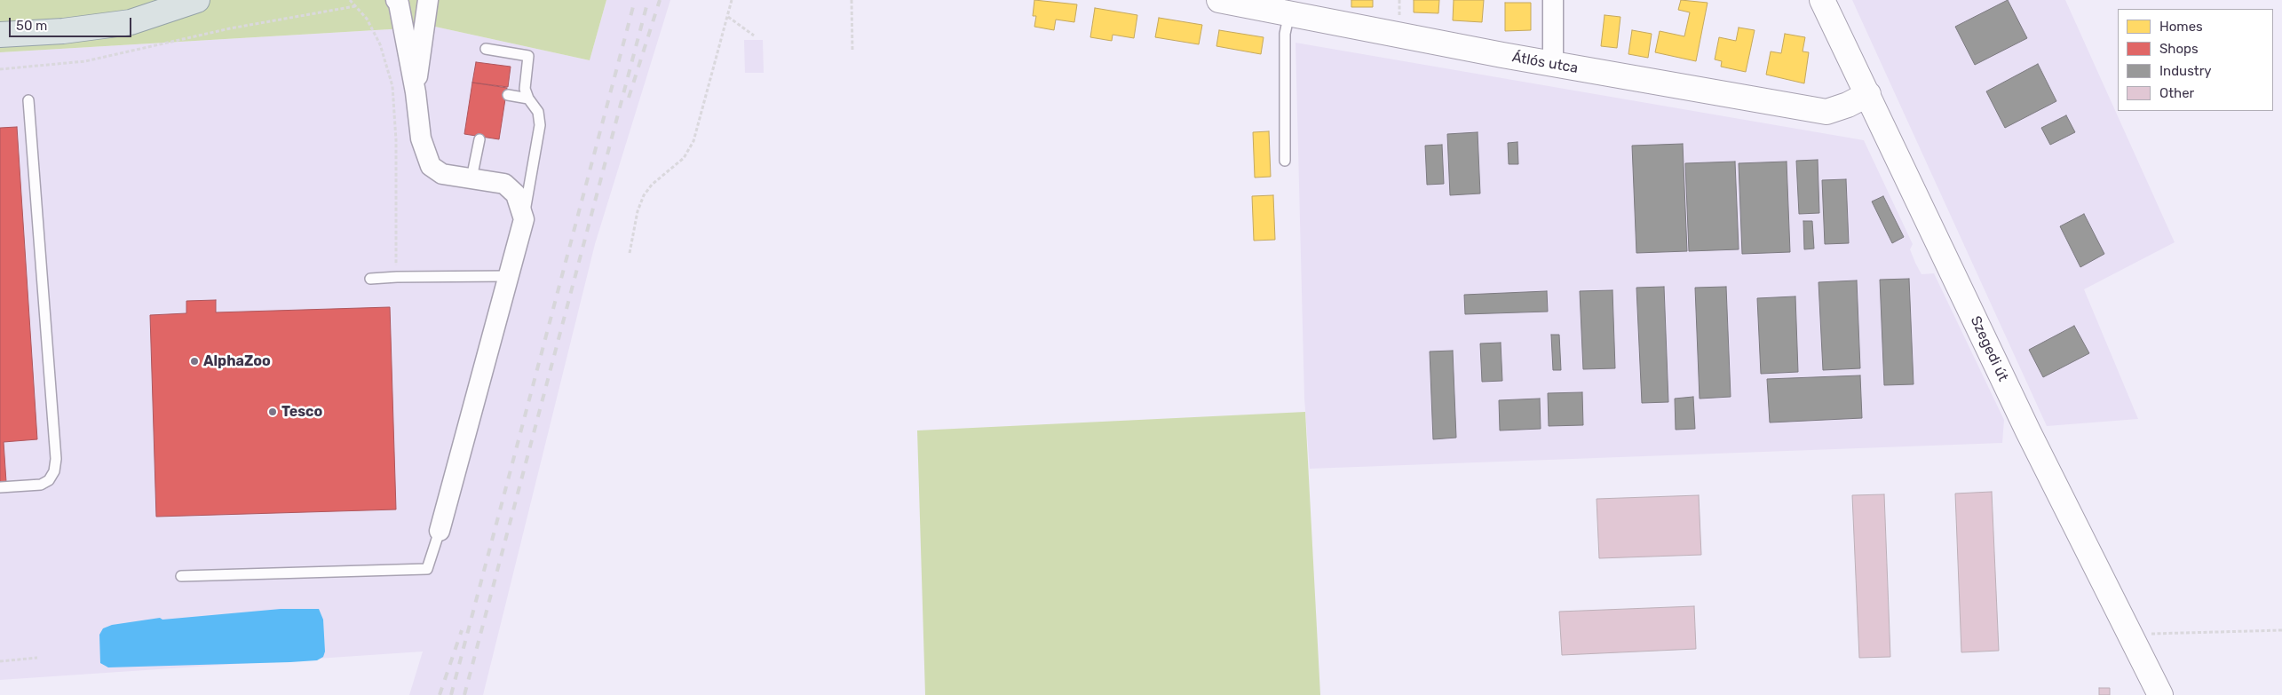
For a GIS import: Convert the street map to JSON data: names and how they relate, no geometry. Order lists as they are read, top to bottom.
{
  "streets": {
    "main road": ["Átlós utca", "Szegedi út"]
  },
  "crossings": [
    ["Átlós utca", "Szegedi út"]
  ],
  "places": ["AlphaZoo", "Tesco"],
  "legend": [
    "Homes",
    "Shops",
    "Industry",
    "Other"
  ],
  "scale_bar": "50 m"
}
